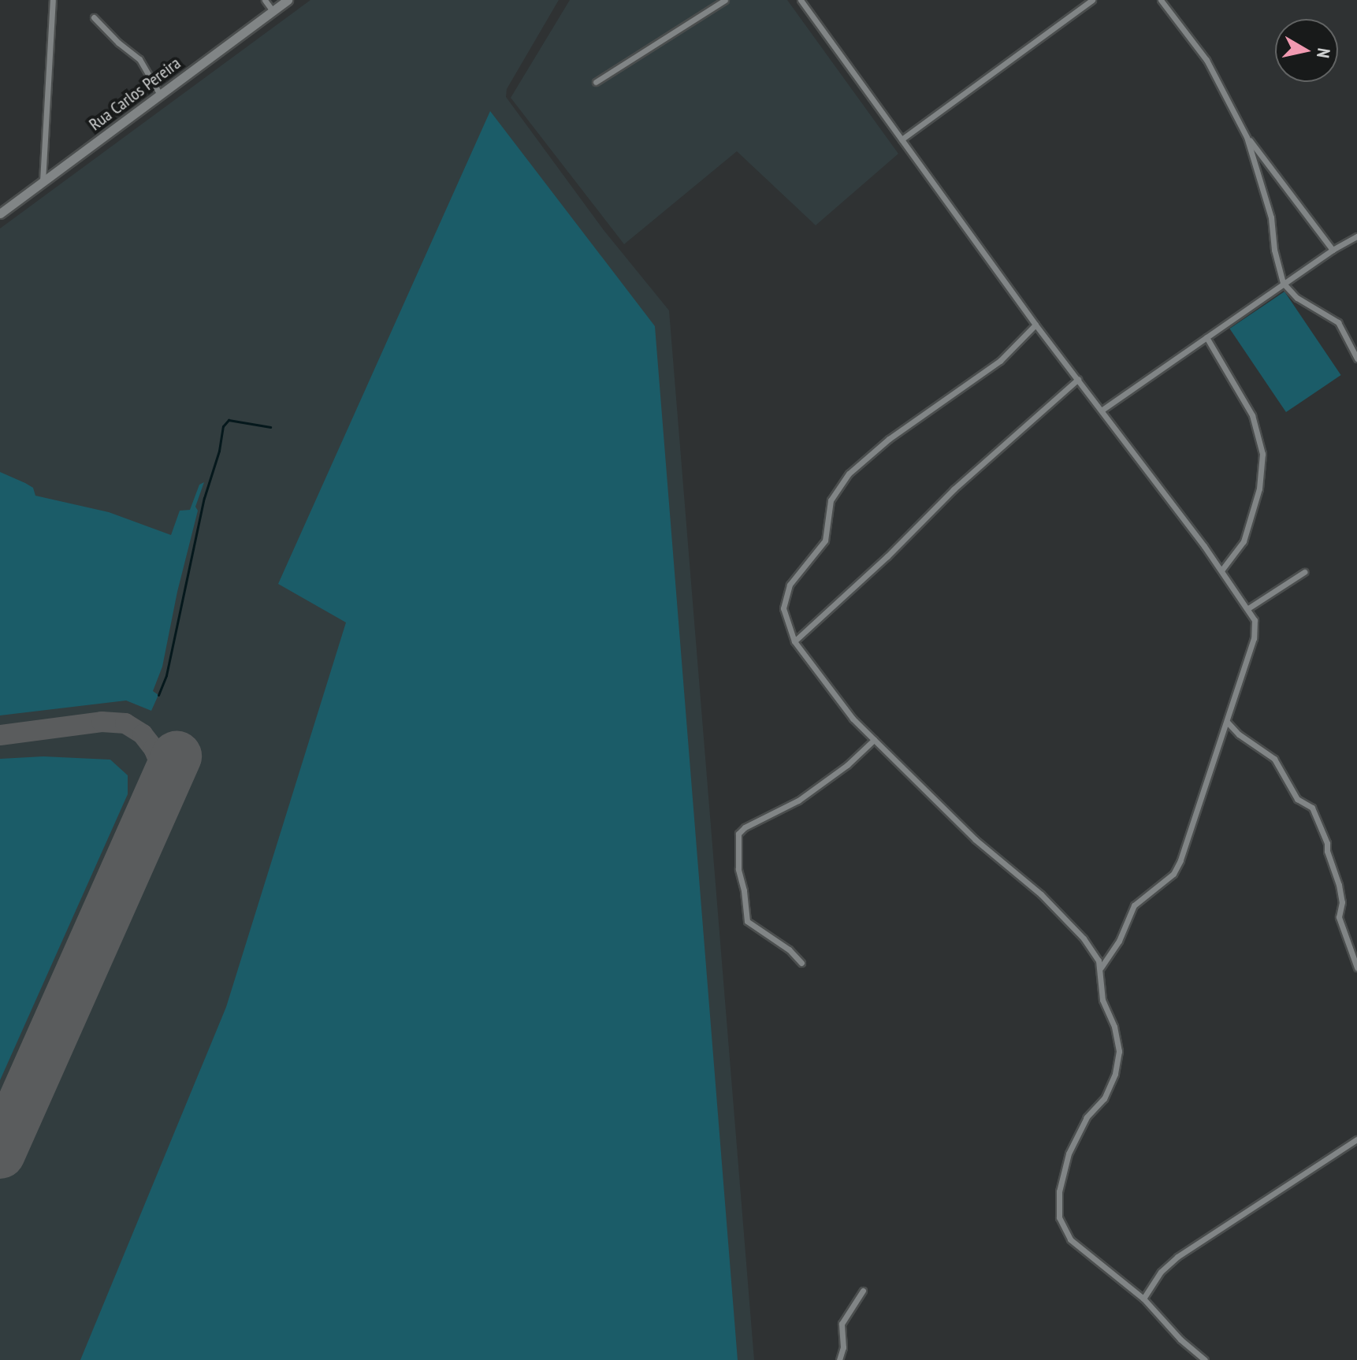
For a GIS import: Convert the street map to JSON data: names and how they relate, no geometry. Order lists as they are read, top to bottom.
{
  "streets": {
    "main road": ["Rua Carlos Pereira"]
  },
  "north": "right"
}
